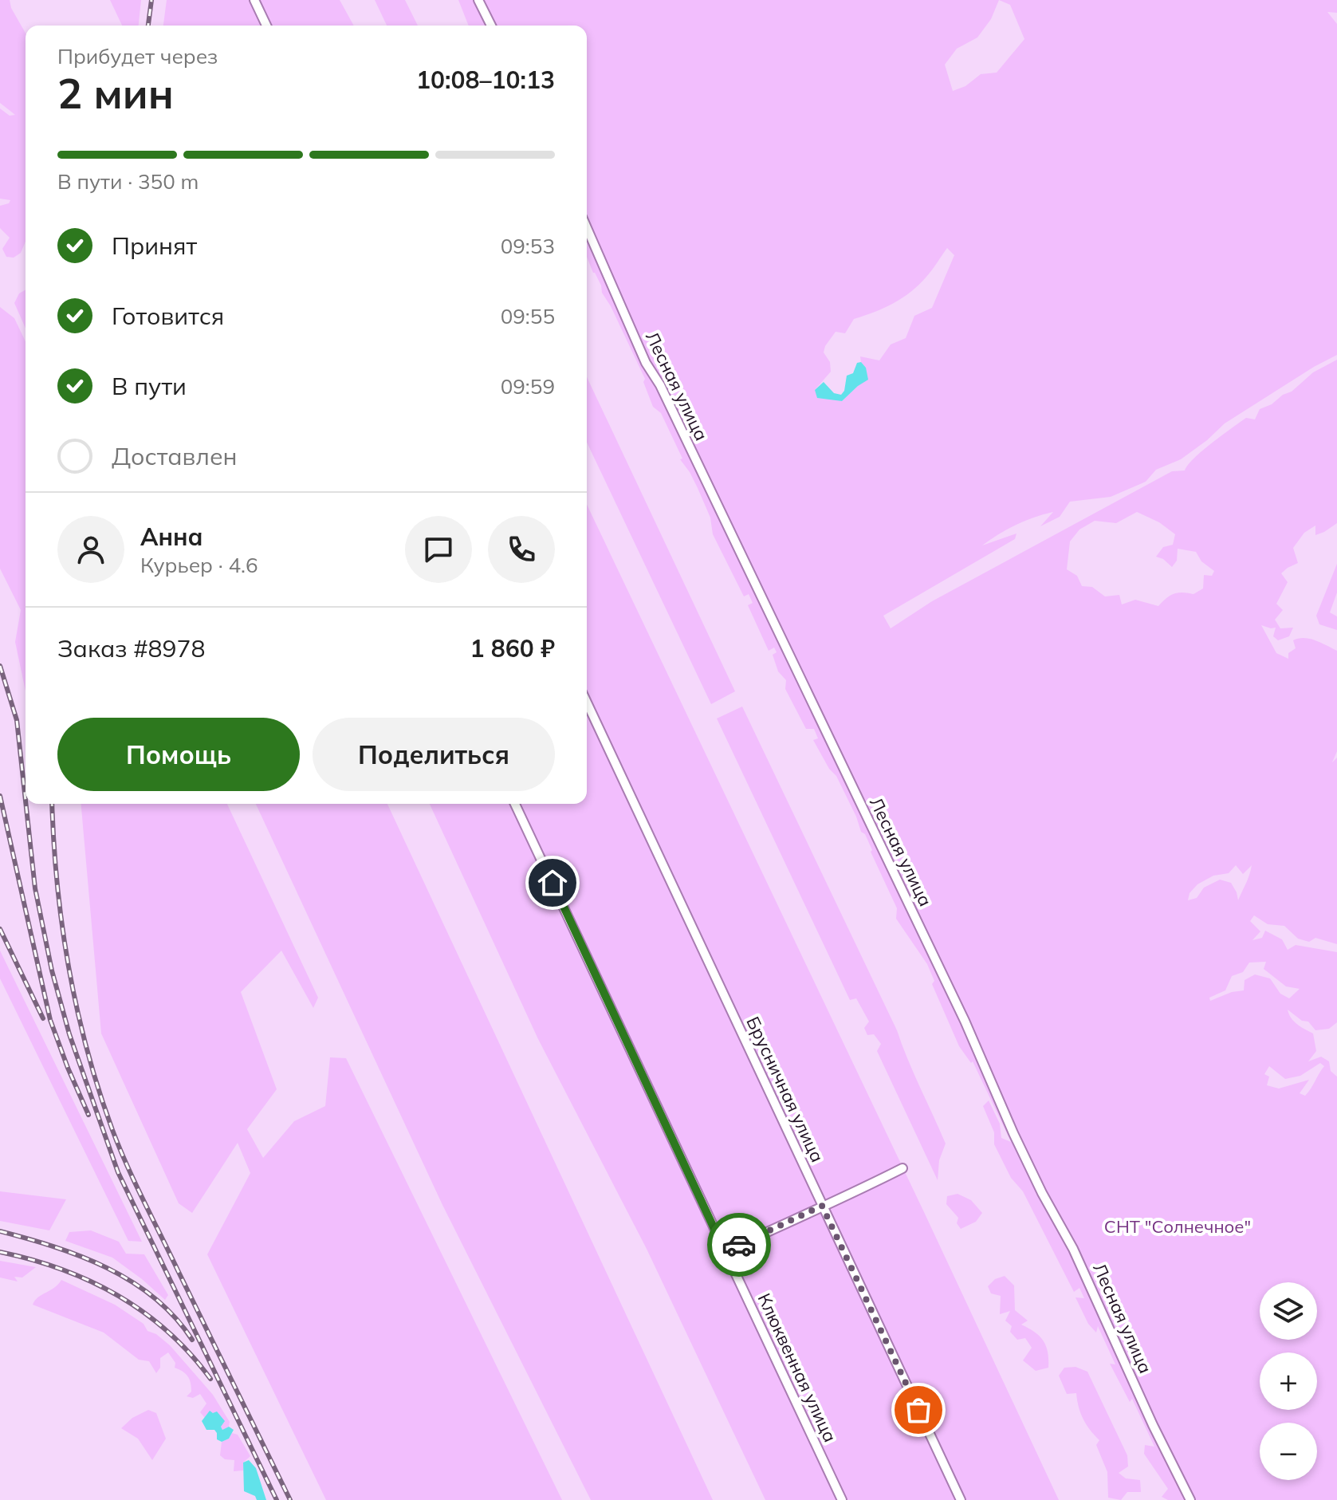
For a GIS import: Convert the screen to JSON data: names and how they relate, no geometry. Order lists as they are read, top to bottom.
{
  "streets": {
    "street": ["Лесная улица", "Брусничная улица", "Клюквенная улица"]
  },
  "parks": ["СНТ \"Солнечное\""],
  "page": {
    "heading": ["2 мин", "Прибудет через", "10:08–10:13"],
    "panel": [
      "Анна",
      "Курьер · 4.6",
      "Заказ #8978",
      "1 860 ₽"
    ],
    "bar": "В пути · 350 m",
    "list": [
      ["Принят", "09:53"],
      ["Готовится", "09:55"],
      ["В пути", "09:59"],
      "Доставлен"
    ],
    "buttons": ["Помощь", "Поделиться"],
    "map_buttons": ["+", "−"]
  }
}
